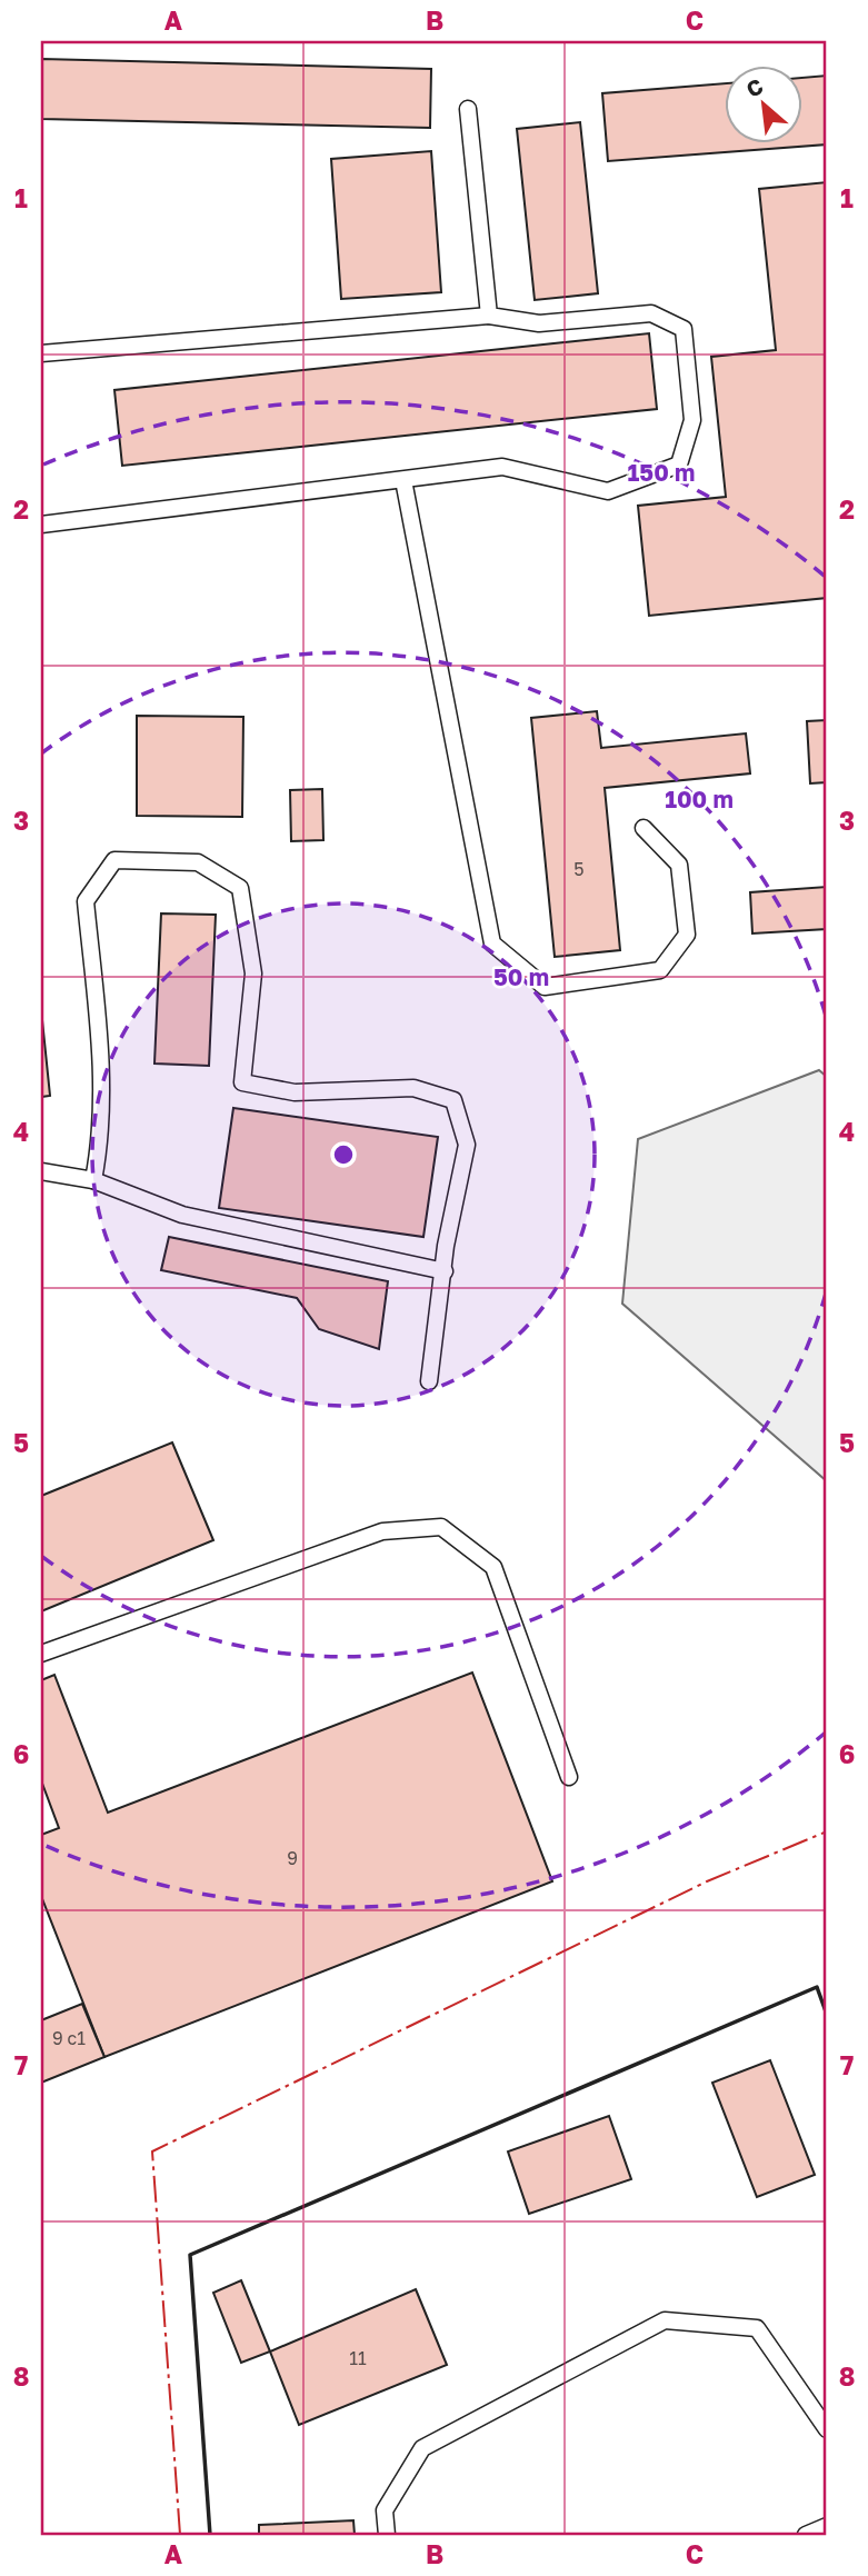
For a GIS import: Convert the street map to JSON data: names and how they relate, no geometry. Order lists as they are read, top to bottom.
{
  "house_numbers": [
    "5",
    "9",
    "9 с1",
    "11"
  ],
  "north": "top left",
  "grid": {
    "columns": ["A", "B", "C"],
    "rows": [
      "1",
      "2",
      "3",
      "4",
      "5",
      "6",
      "7",
      "8"
    ]
  },
  "rings": ["150 m", "100 m", "50 m"]
}
